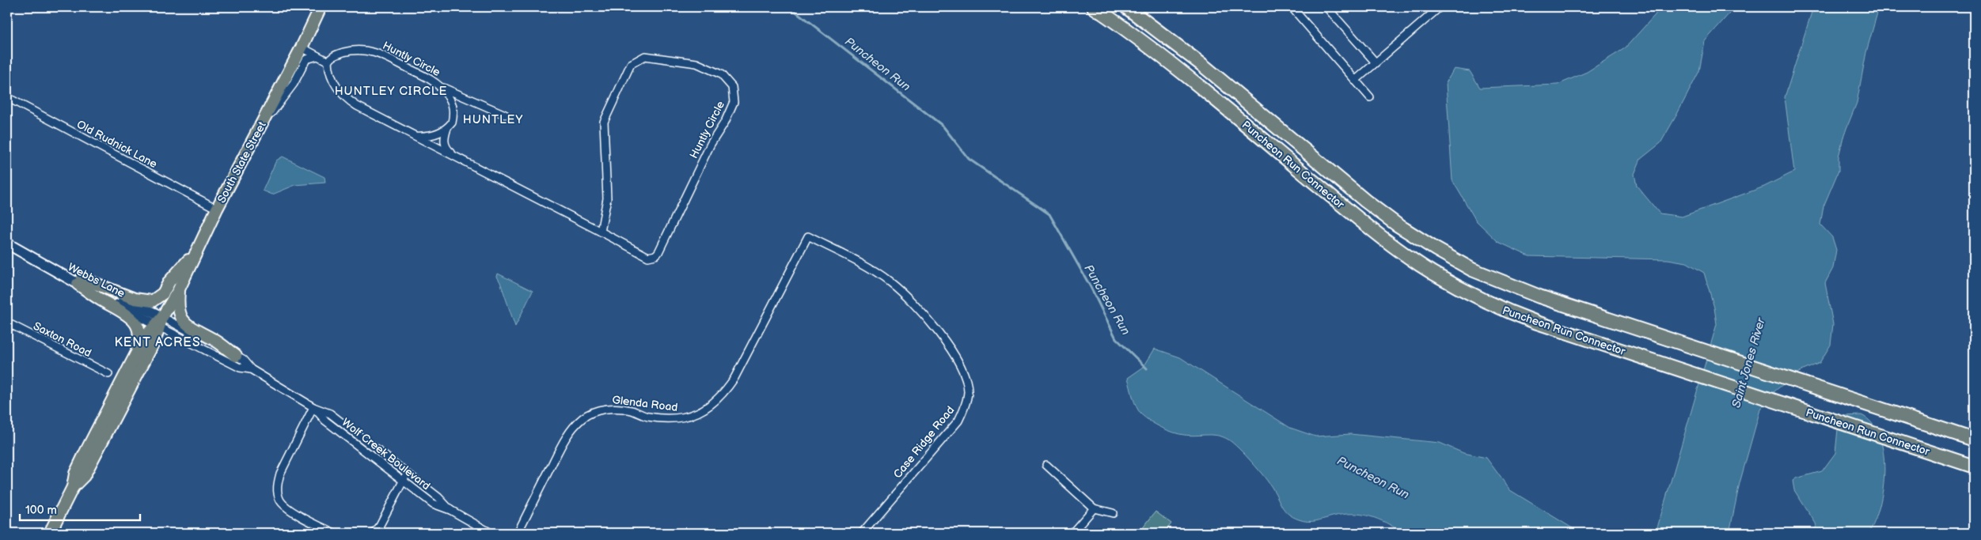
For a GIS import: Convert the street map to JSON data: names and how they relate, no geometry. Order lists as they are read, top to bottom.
{
  "streets": {
    "highway": ["Puncheon Run Connector"],
    "main road": ["South State Street"],
    "street": [
      "Huntly Circle",
      "Old Rudnick Lane",
      "Webbs Lane",
      "Saxton Road",
      "Glenda Road",
      "Case Ridge Road",
      "Wolf Creek Boulevard"
    ]
  },
  "crossings": [
    ["Old Rudnick Lane", "South State Street"],
    ["South State Street", "Webbs Lane"],
    ["South State Street", "Wolf Creek Boulevard"],
    ["Webbs Lane", "Wolf Creek Boulevard"],
    ["Glenda Road", "Case Ridge Road"]
  ],
  "districts": ["HUNTLEY CIRCLE", "HUNTLEY", "KENT ACRES"],
  "water": ["Puncheon Run", "Saint Jones River"],
  "scale_bar": "100 m"
}
